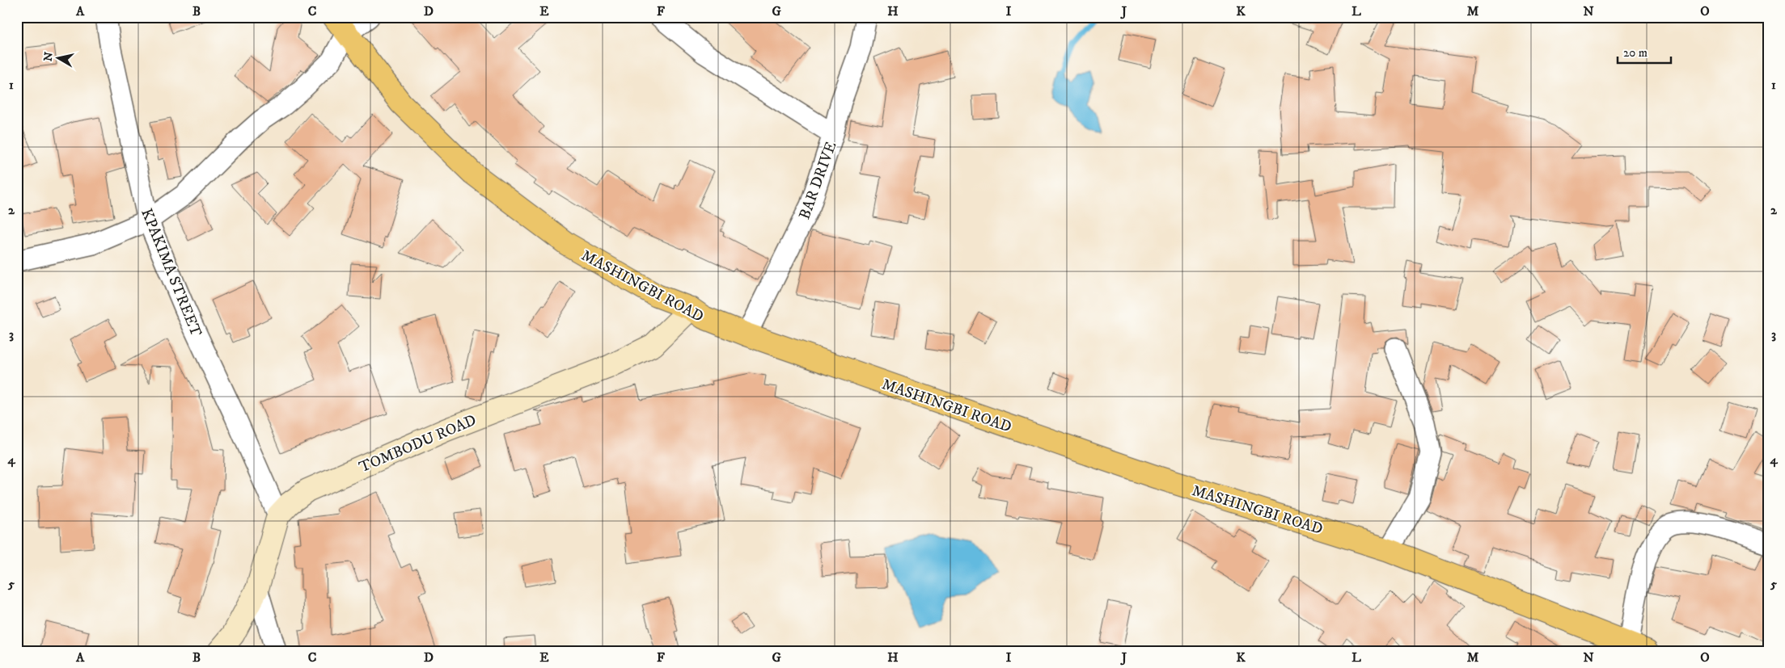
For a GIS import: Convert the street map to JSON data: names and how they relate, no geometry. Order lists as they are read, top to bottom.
{
  "streets": {
    "main road": ["MASHINGBI ROAD", "TOMBODU ROAD"],
    "street": ["BAR DRIVE", "KPAKIMA STREET"]
  },
  "crossings": [
    ["BAR DRIVE", "MASHINGBI ROAD"],
    ["KPAKIMA STREET", "TOMBODU ROAD"],
    ["MASHINGBI ROAD", "TOMBODU ROAD"]
  ],
  "scale_bar": "20 m",
  "north": "left",
  "grid": {
    "columns": [
      "A",
      "B",
      "C",
      "D",
      "E",
      "F",
      "G",
      "H",
      "I",
      "J",
      "K",
      "L",
      "M",
      "N",
      "O"
    ],
    "rows": [
      "1",
      "2",
      "3",
      "4",
      "5"
    ]
  }
}
